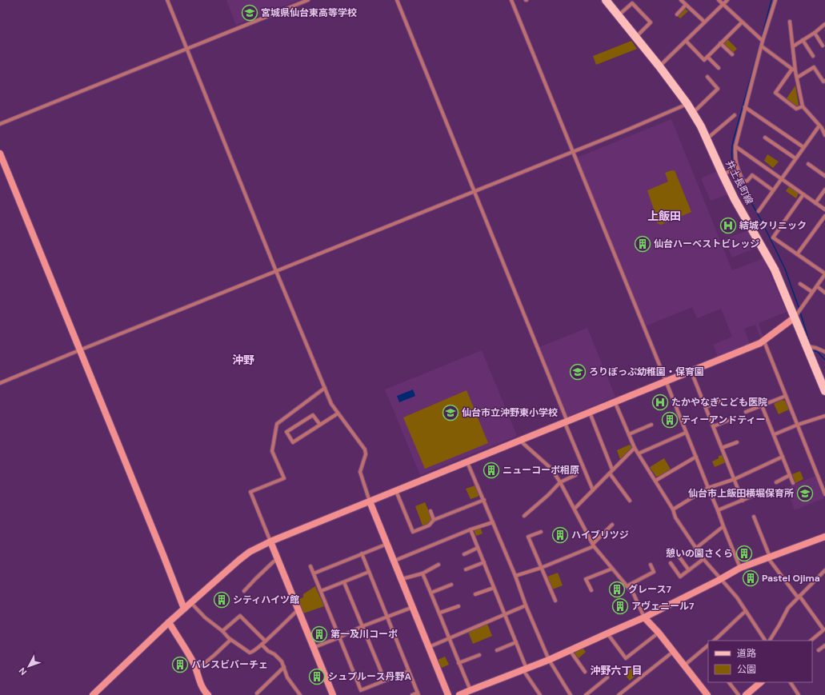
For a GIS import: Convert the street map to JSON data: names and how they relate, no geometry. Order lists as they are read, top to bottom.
{
  "streets": {
    "main road": ["井土長町線"]
  },
  "districts": ["上飯田", "沖野", "沖野六丁目"],
  "places": {
    "school or university": [
      "宮城県仙台東高等学校",
      "ろりぽっぷ幼稚園・保育園",
      "仙台市立沖野東小学校",
      "仙台市上飯田横堀保育所"
    ],
    "hospital": ["結城クリニック", "たかやなぎこども医院"],
    "building": [
      "仙台ハーベストビレッジ",
      "ティーアンドティー",
      "ニューコーポ相原",
      "ハイブリツジ",
      "憩いの園さくら",
      "Pastel Ojima",
      "グレース7",
      "シティハイツ館",
      "アヴェニール7",
      "第一及川コーポ",
      "パレスビバーチェ",
      "シュプルース丹野A"
    ]
  },
  "legend": ["道路", "公園"],
  "north": "bottom left"
}
